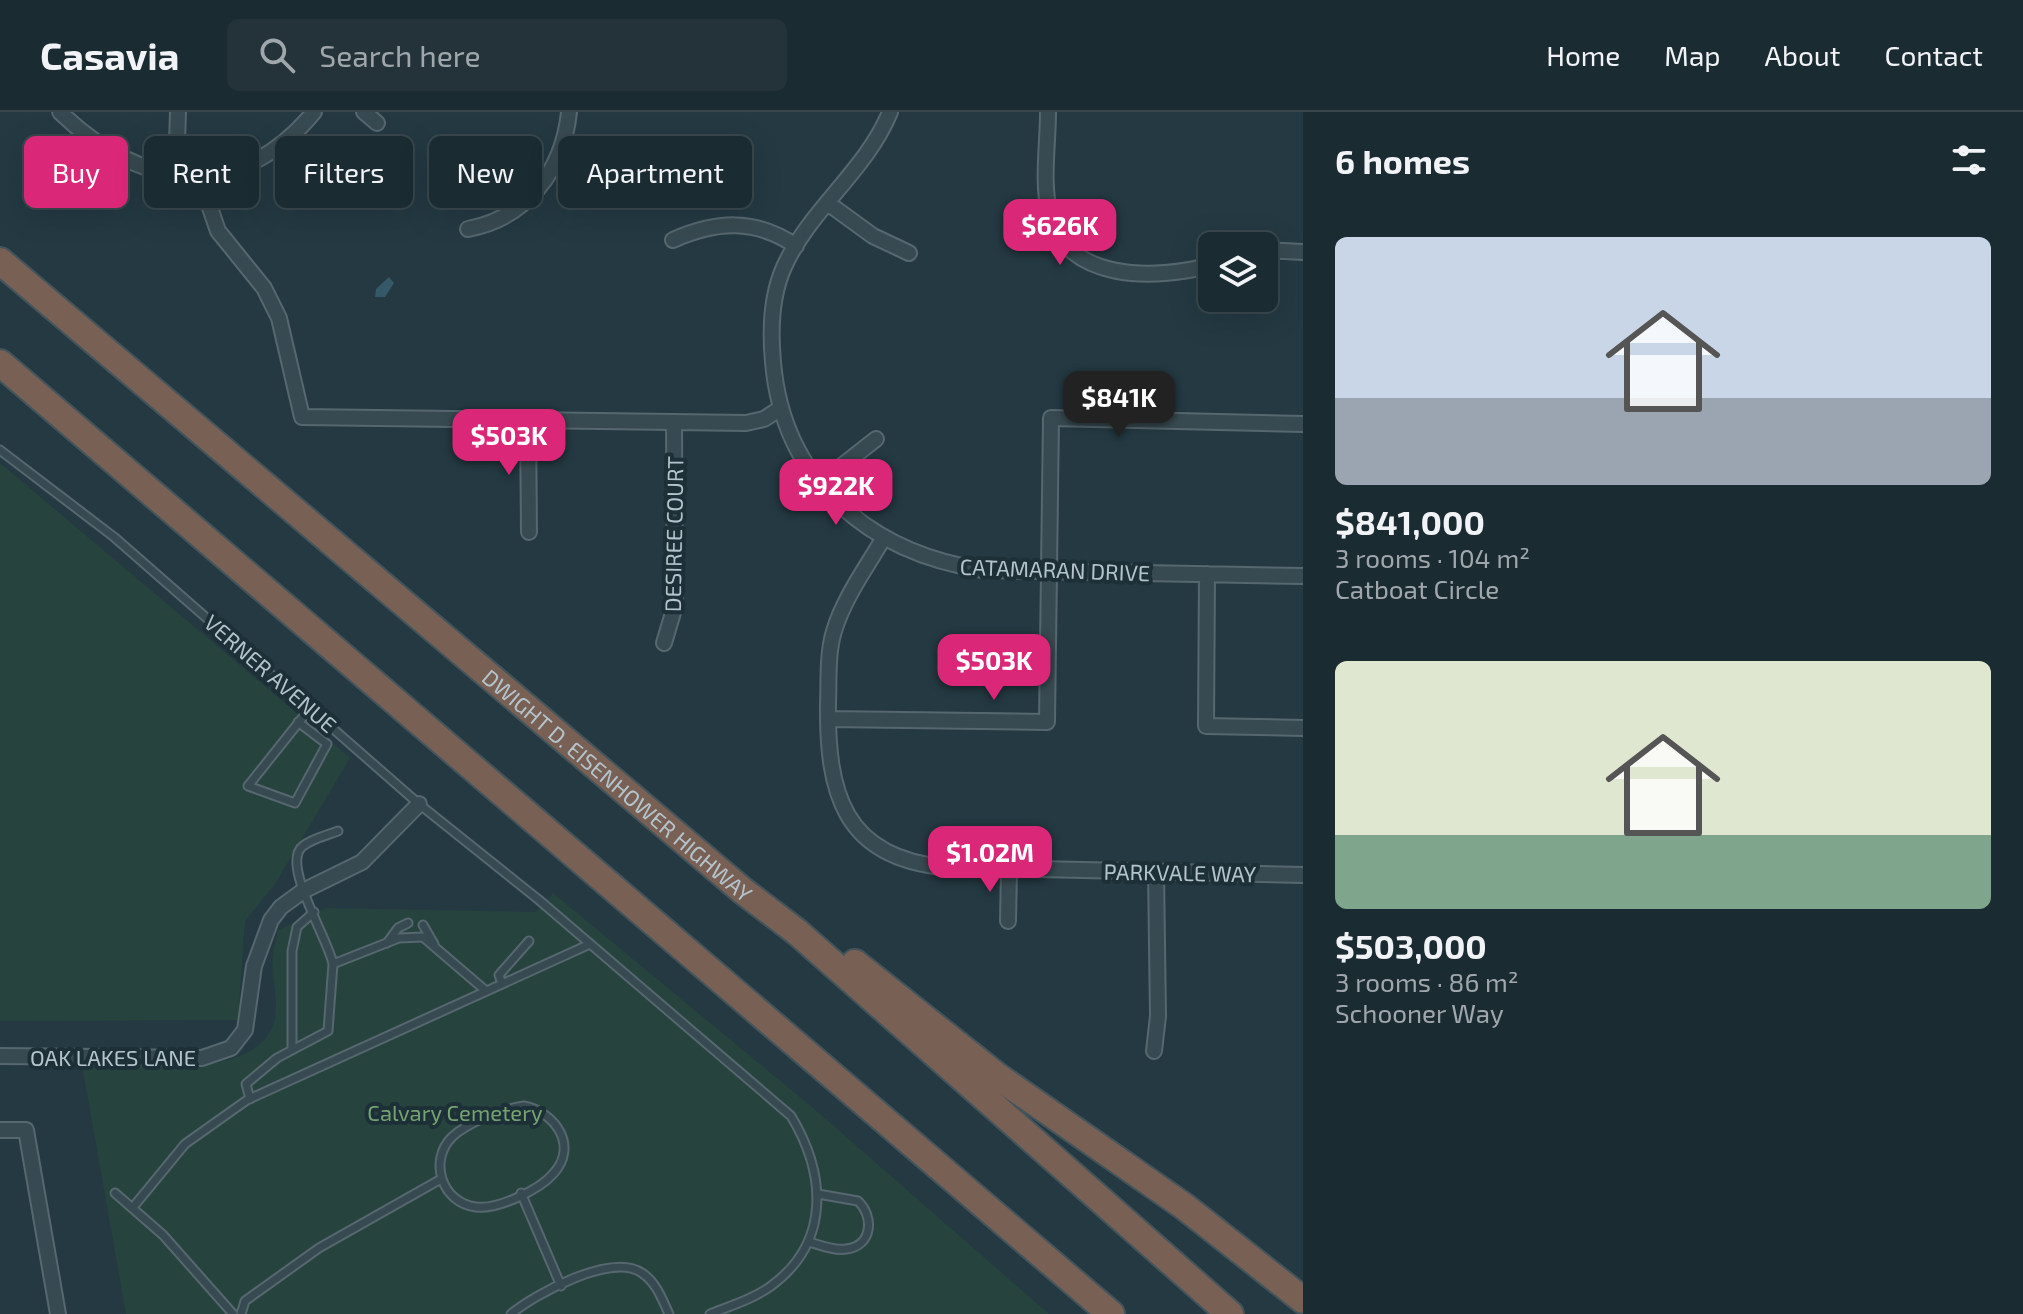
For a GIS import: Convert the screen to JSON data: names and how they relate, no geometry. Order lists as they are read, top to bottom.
{
  "streets": {
    "highway": ["DWIGHT D. EISENHOWER HIGHWAY"],
    "street": [
      "DESIREE COURT",
      "CATAMARAN DRIVE",
      "PARKVALE WAY",
      "OAK LAKES LANE"
    ],
    "lane": ["VERNER AVENUE"]
  },
  "crossings": [
    ["CATAMARAN DRIVE", "PARKVALE WAY"],
    ["VERNER AVENUE", "OAK LAKES LANE"]
  ],
  "parks": ["Calvary Cemetery"],
  "page": {
    "header": "Casavia",
    "search": "Search here",
    "nav": [
      "Home",
      "Map",
      "About",
      "Contact"
    ],
    "heading": "6 homes",
    "chip": [
      "Buy",
      "Rent",
      "Filters",
      "New",
      "Apartment"
    ],
    "price": [
      "$626K",
      "$841K",
      "$503K",
      "$922K",
      "$503K",
      "$1.02M"
    ],
    "list": [
      {
        "name": "$841,000",
        "note": "3 rooms · 104 m² · Catboat Circle"
      },
      {
        "name": "$503,000",
        "note": "3 rooms · 86 m² · Schooner Way"
      }
    ]
  }
}
